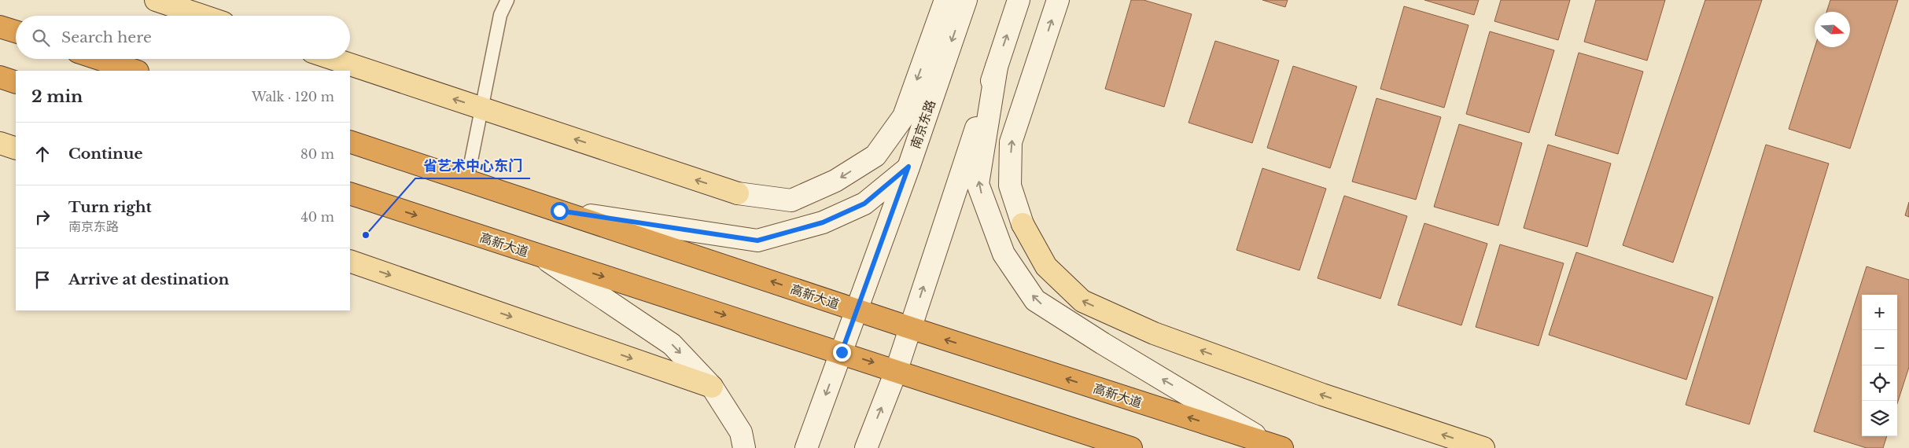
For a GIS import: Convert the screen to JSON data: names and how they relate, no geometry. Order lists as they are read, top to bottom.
{
  "streets": {
    "highway": ["高新大道"],
    "main road": ["南京东路"]
  },
  "crossings": [
    ["南京东路", "高新大道"]
  ],
  "places": ["省艺术中心东门"],
  "north": "right",
  "page": {
    "search": "Search here",
    "heading": ["2 min", "Walk · 120 m"],
    "list": [
      ["Continue", "80 m"],
      ["Turn right", "南京东路", "40 m"],
      "Arrive at destination"
    ],
    "map_buttons": ["+", "−"]
  }
}
